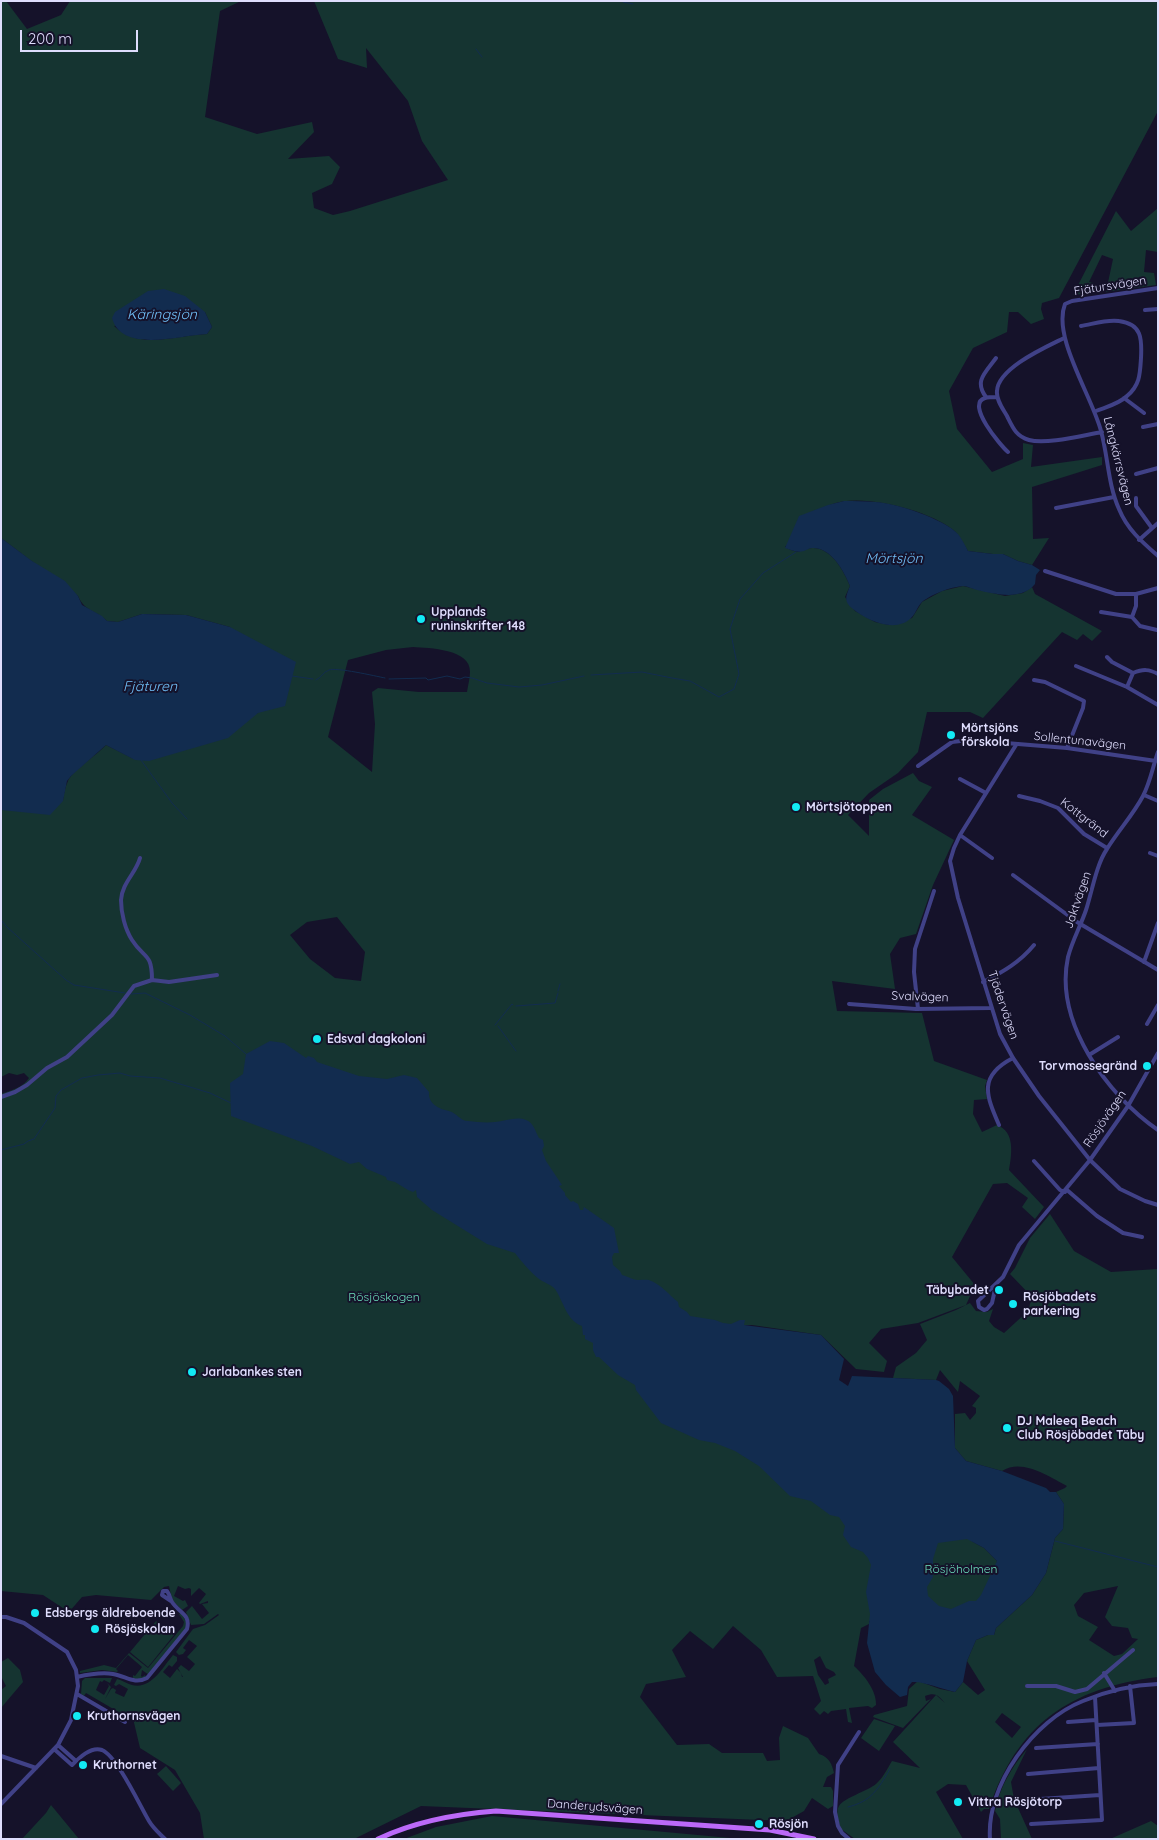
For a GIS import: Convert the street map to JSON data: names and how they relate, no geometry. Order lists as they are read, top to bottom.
{
  "streets": {
    "main road": ["Danderydsvägen"],
    "street": [
      "Fjätursvägen",
      "Långkärrsvägen",
      "Sollentunavägen",
      "Kottgränd",
      "Jaktvägen",
      "Svalvägen",
      "Tjädervägen",
      "Rösjövägen"
    ]
  },
  "crossings": [
    ["Fjätursvägen", "Långkärrsvägen"],
    ["Sollentunavägen", "Jaktvägen"],
    ["Sollentunavägen", "Tjädervägen"],
    ["Kottgränd", "Jaktvägen"],
    ["Jaktvägen", "Rösjövägen"],
    ["Svalvägen", "Tjädervägen"],
    ["Tjädervägen", "Rösjövägen"]
  ],
  "water": ["Käringsjön", "Mörtsjön", "Fjäturen"],
  "parks": ["Rösjöskogen", "Rösjöholmen"],
  "places": [
    "Upplands runinskrifter 148",
    "Mörtsjöns förskola",
    "Mörtsjötoppen",
    "Edsval dagkoloni",
    "Torvmossegränd",
    "Täbybadet",
    "Rösjöbadets parkering",
    "Jarlabankes sten",
    "DJ Maleeq Beach Club Rösjöbadet Täby",
    "Edsbergs äldreboende",
    "Rösjöskolan",
    "Kruthornsvägen",
    "Kruthornet",
    "Vittra Rösjötorp",
    "Rösjön"
  ],
  "scale_bar": "200 m"
}
